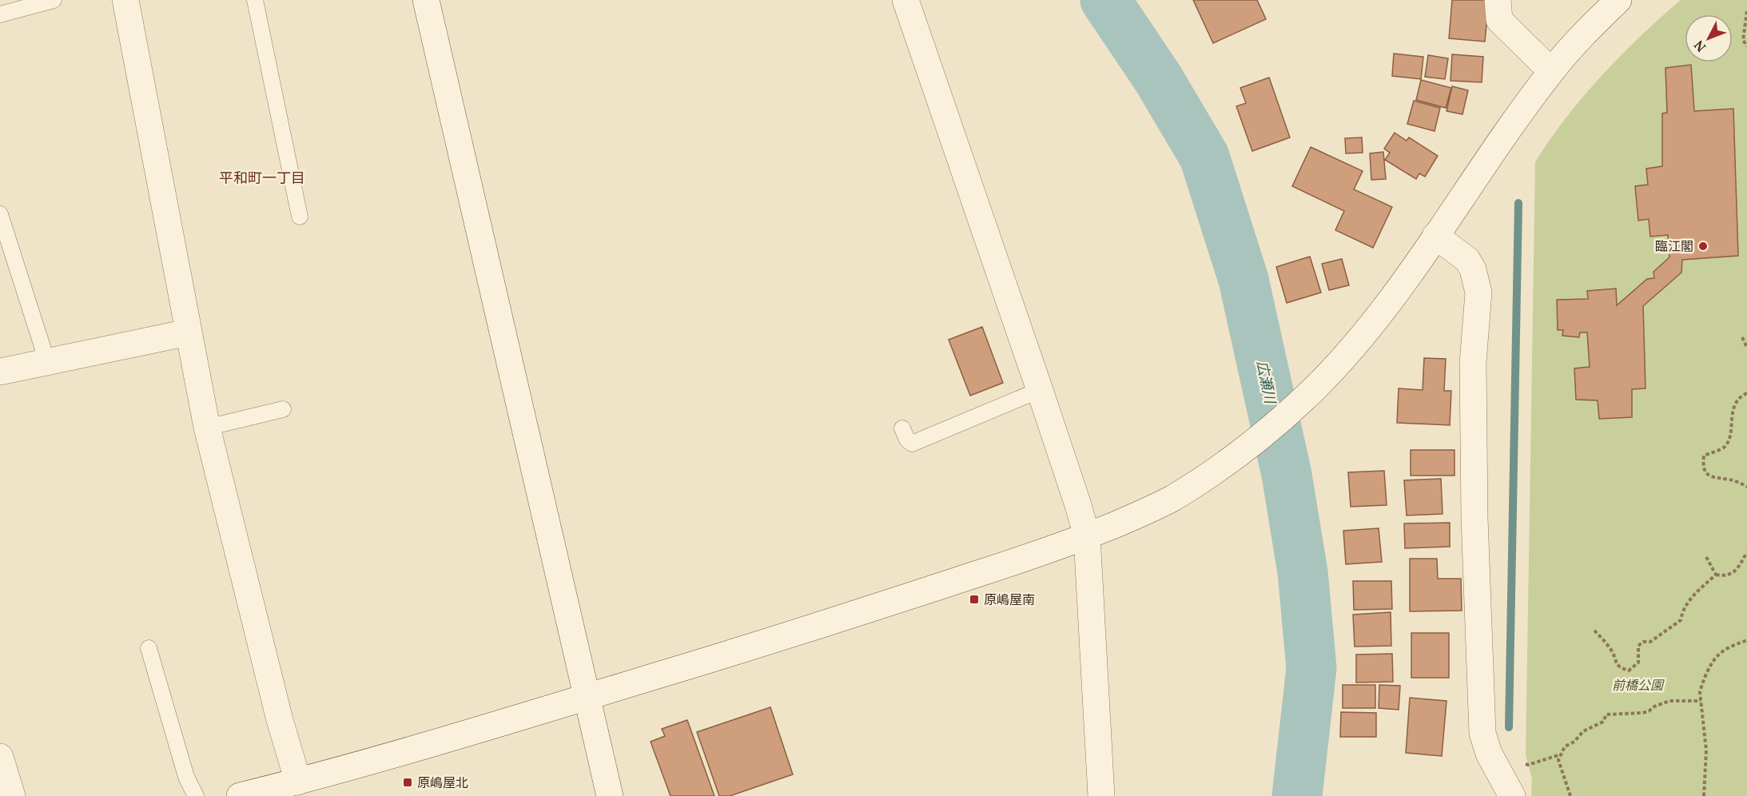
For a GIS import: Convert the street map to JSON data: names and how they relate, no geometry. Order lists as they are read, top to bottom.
{
  "districts": ["平和町一丁目"],
  "water": ["広瀬川"],
  "parks": ["前橋公園"],
  "places": {
    "other": ["臨江閣"],
    "transit": ["原嶋屋南", "原嶋屋北"]
  },
  "north": "bottom left"
}
